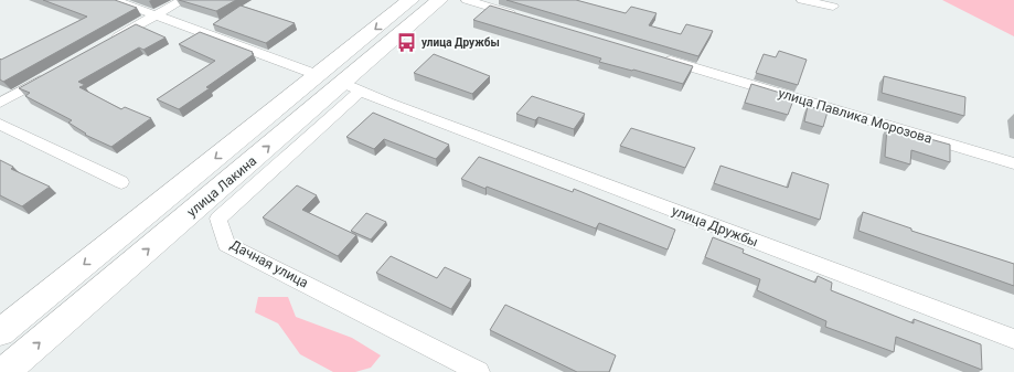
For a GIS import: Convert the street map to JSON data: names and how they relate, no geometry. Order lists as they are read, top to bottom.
{
  "streets": {
    "highway": ["улица Лакина"],
    "street": ["улица Павлика Морозова", "улица Дружбы", "Дачная улица"]
  },
  "crossings": [
    ["улица Лакина", "улица Дружбы"],
    ["улица Лакина", "Дачная улица"],
    ["улица Дружбы", "Дачная улица"]
  ],
  "places": {
    "bus stop": ["улица Дружбы"]
  }
}
